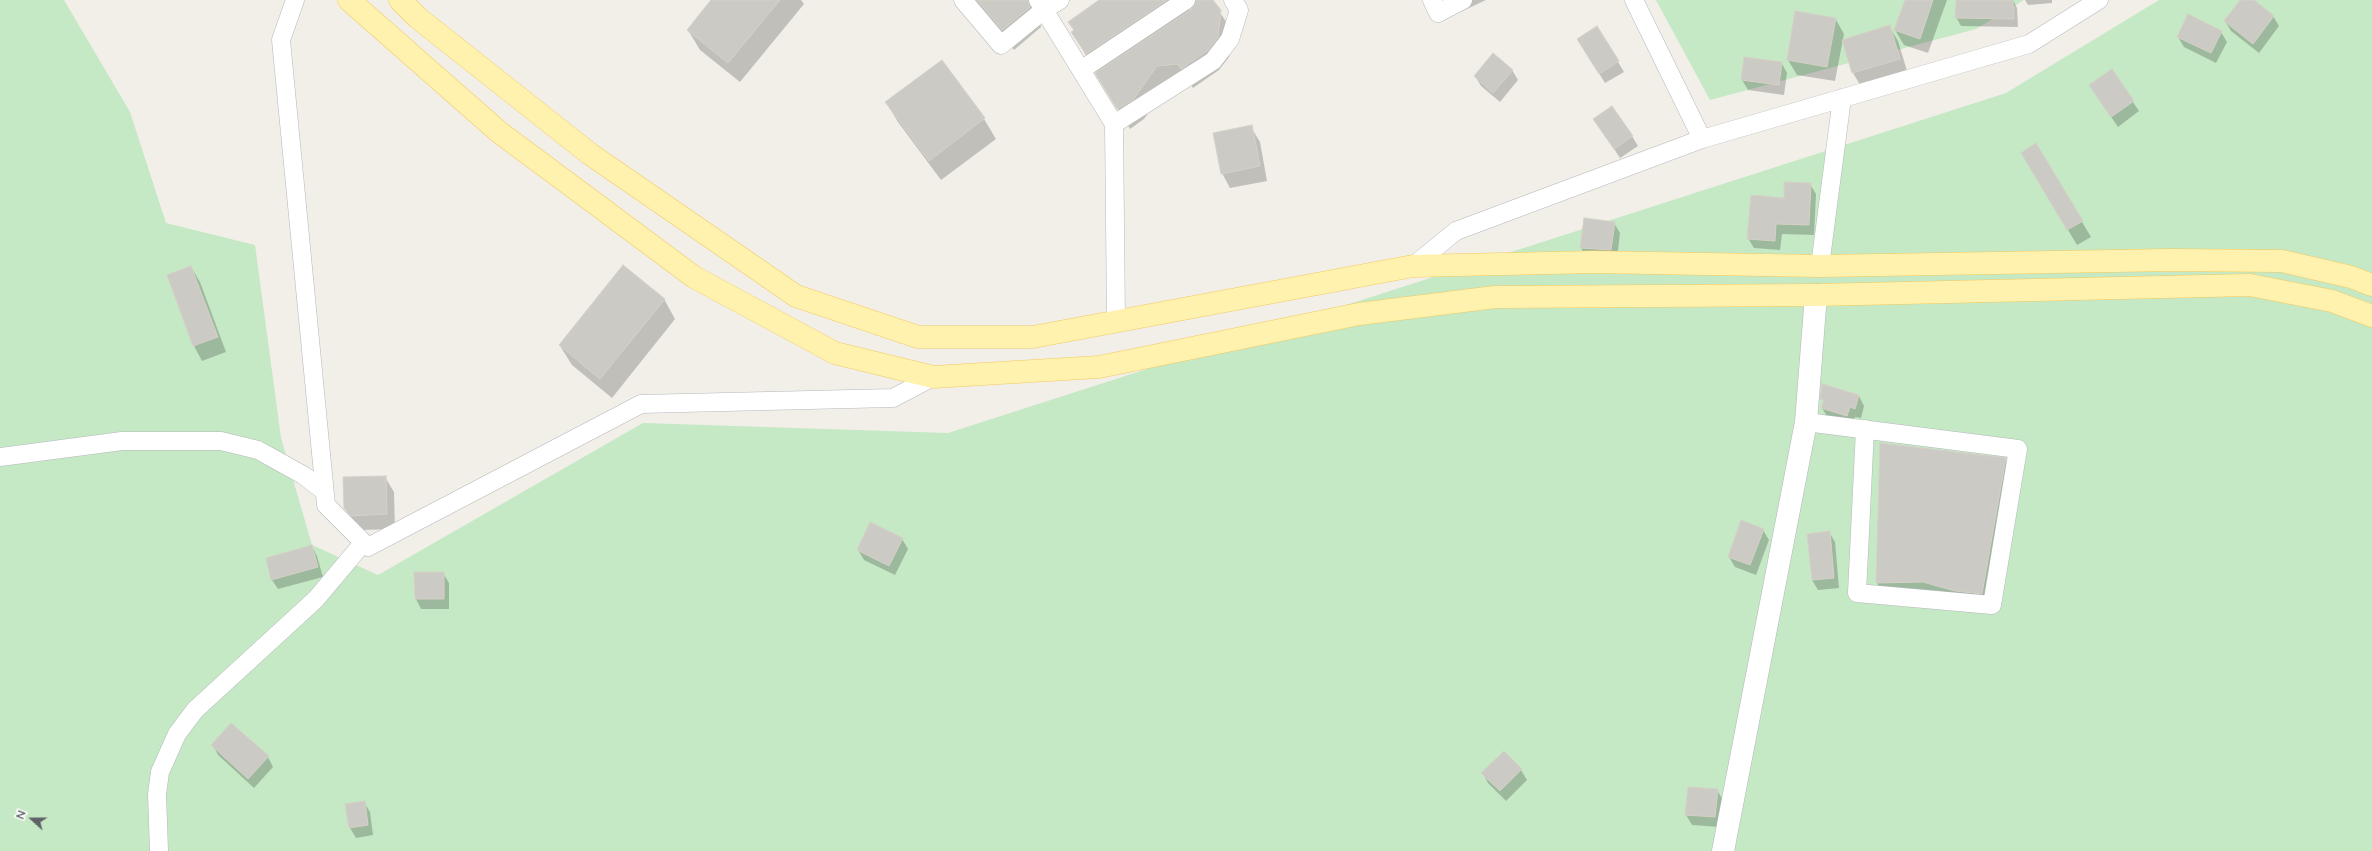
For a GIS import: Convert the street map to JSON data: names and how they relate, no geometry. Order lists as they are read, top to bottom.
{
  "north": "left"
}
